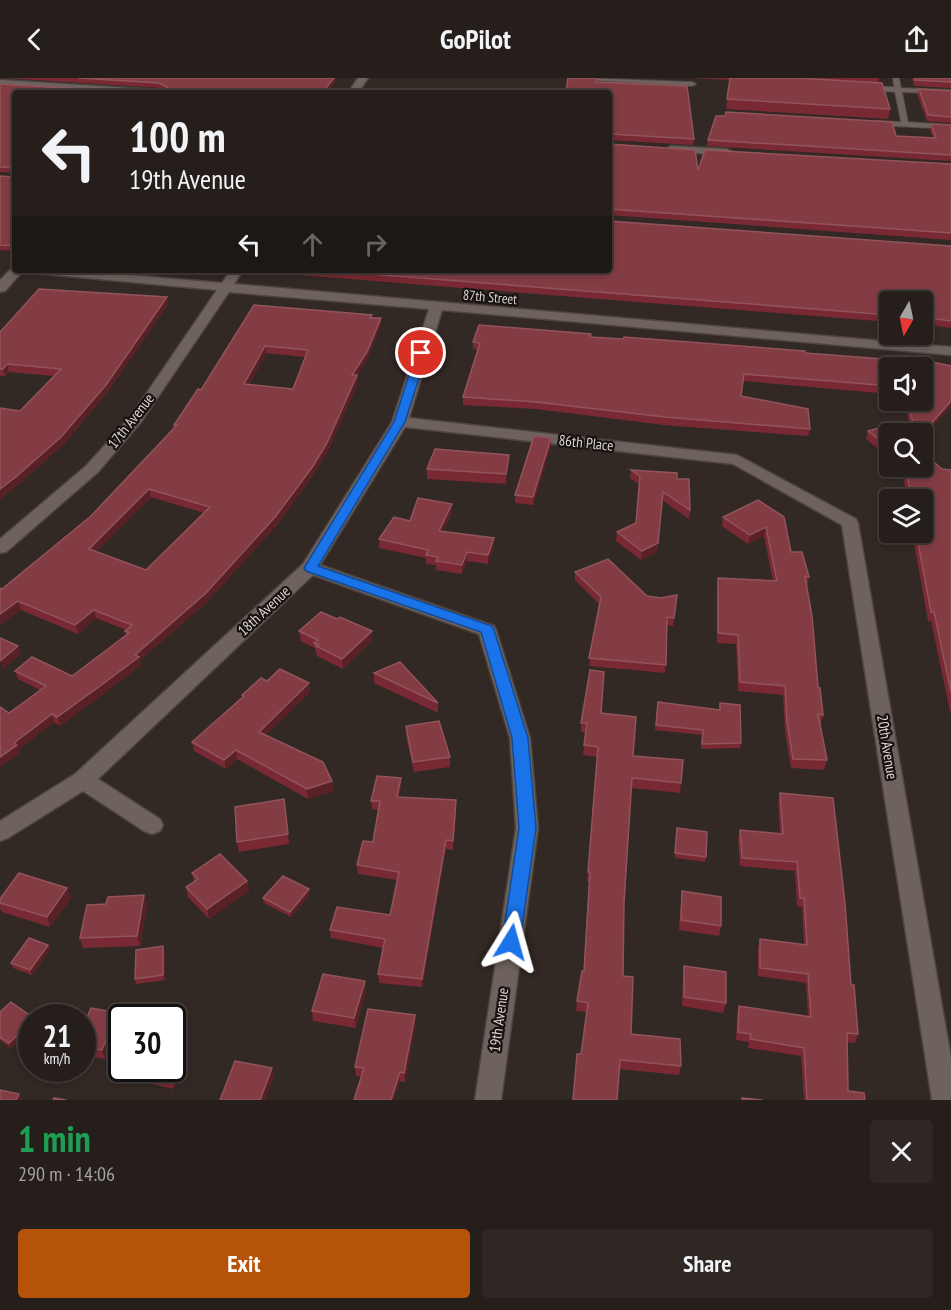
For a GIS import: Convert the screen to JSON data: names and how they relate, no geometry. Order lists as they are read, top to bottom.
{
  "streets": {
    "street": [
      "87th Street",
      "17th Avenue",
      "86th Place",
      "18th Avenue",
      "20th Avenue",
      "19th Avenue"
    ]
  },
  "crossings": [
    ["87th Street", "17th Avenue"],
    ["87th Street", "18th Avenue"],
    ["86th Place", "18th Avenue"],
    ["86th Place", "20th Avenue"],
    ["18th Avenue", "19th Avenue"]
  ],
  "north": "bottom",
  "page": {
    "header": "GoPilot",
    "turn": ["100 m", "19th Avenue"],
    "speed": "21 km/h",
    "limit": "30",
    "heading": ["1 min", "290 m · 14:06"],
    "buttons": ["Exit", "Share"]
  }
}
